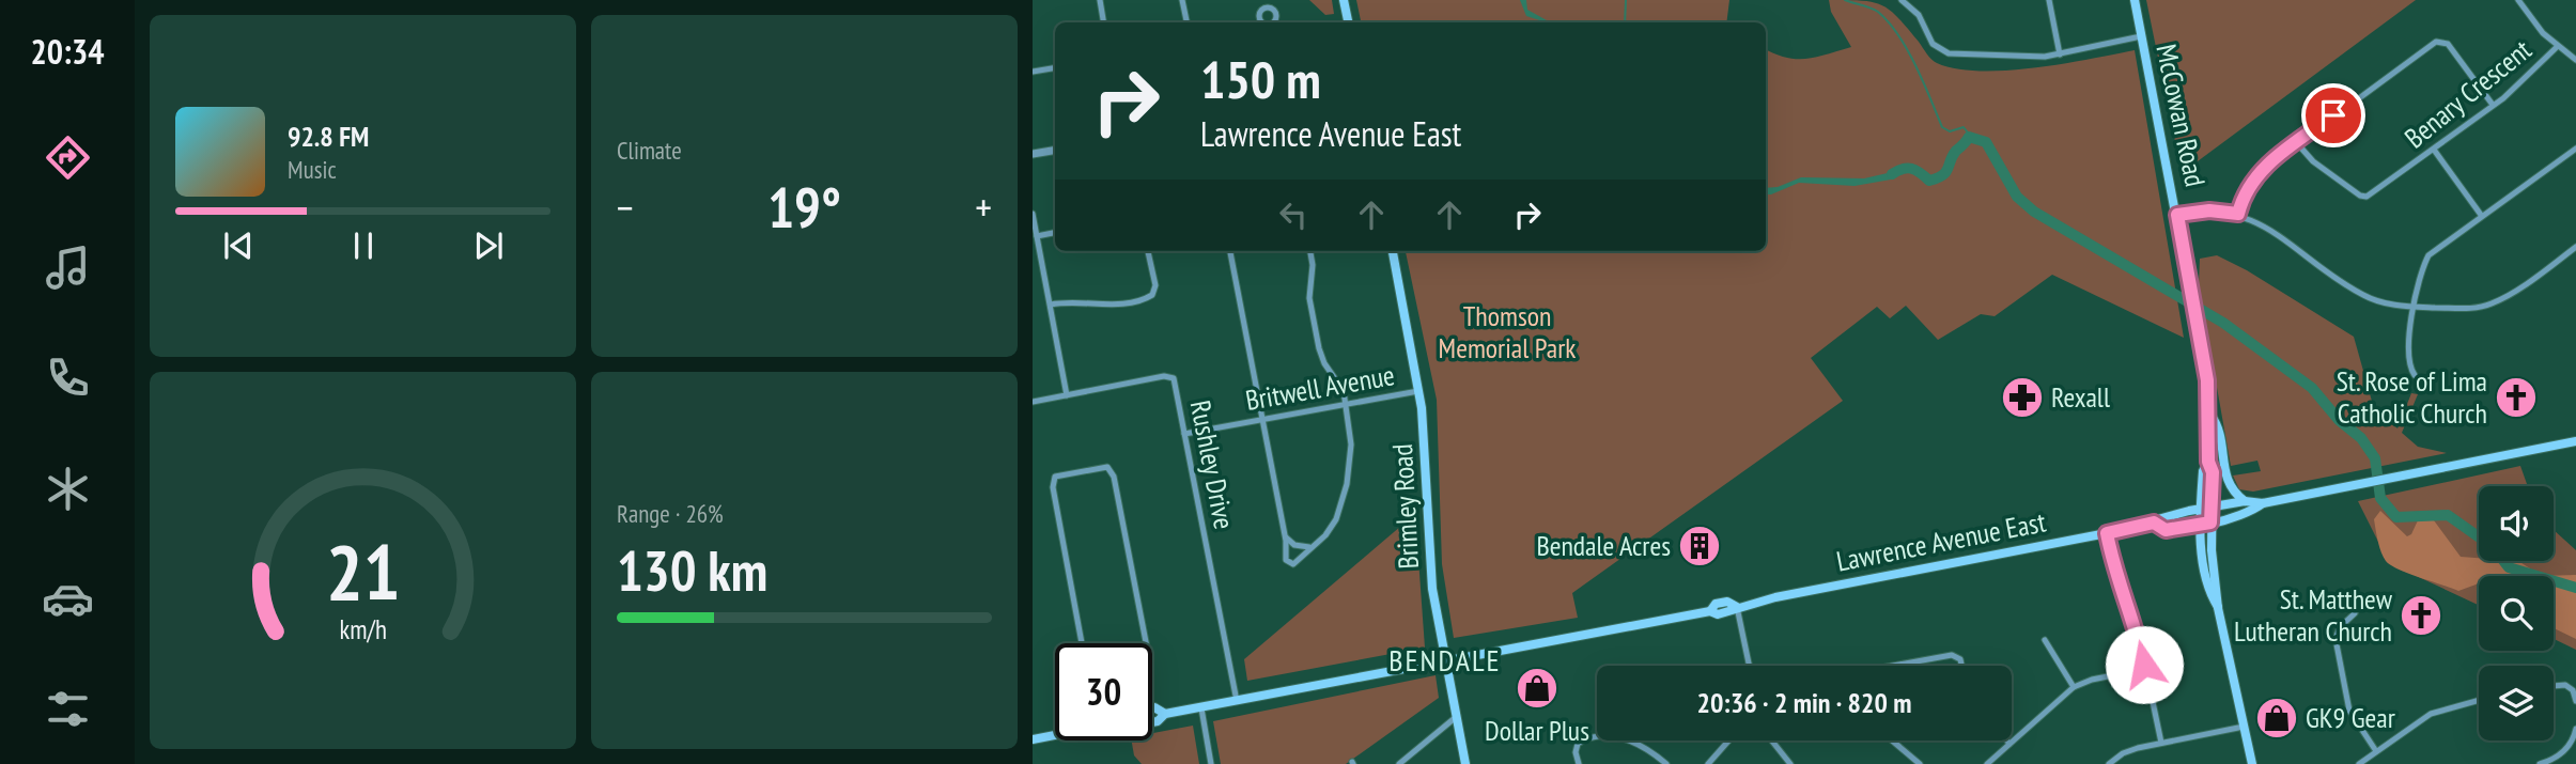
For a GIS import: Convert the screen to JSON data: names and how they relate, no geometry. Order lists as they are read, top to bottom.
{
  "streets": {
    "main road": ["McCowan Road", "Brimley Road", "Lawrence Avenue East"],
    "street": ["Benary Crescent", "Britwell Avenue", "Rushley Drive"]
  },
  "crossings": [
    ["McCowan Road", "Lawrence Avenue East"],
    ["Britwell Avenue", "Rushley Drive"],
    ["Britwell Avenue", "Brimley Road"],
    ["Rushley Drive", "Lawrence Avenue East"],
    ["Brimley Road", "Lawrence Avenue East"]
  ],
  "districts": ["BENDALE"],
  "parks": ["Thomson Memorial Park"],
  "places": {
    "pharmacy": ["Rexall"],
    "church": ["St. Rose of Lima Catholic Church", "St. Matthew Lutheran Church"],
    "building": ["Bendale Acres"],
    "shop": ["Dollar Plus", "GK9 Gear"]
  },
  "page": {
    "tabs": "20:34",
    "tile": [
      "Climate",
      ["Range · 26%", "130 km"]
    ],
    "turn": ["150 m", "Lawrence Avenue East"],
    "song": ["92.8 FM", "Music"],
    "heat": ["−", "19°", "+"],
    "limit": "30",
    "trip": "20:36 · 2 min · 820 m",
    "gauge": ["21", "km/h"]
  }
}
